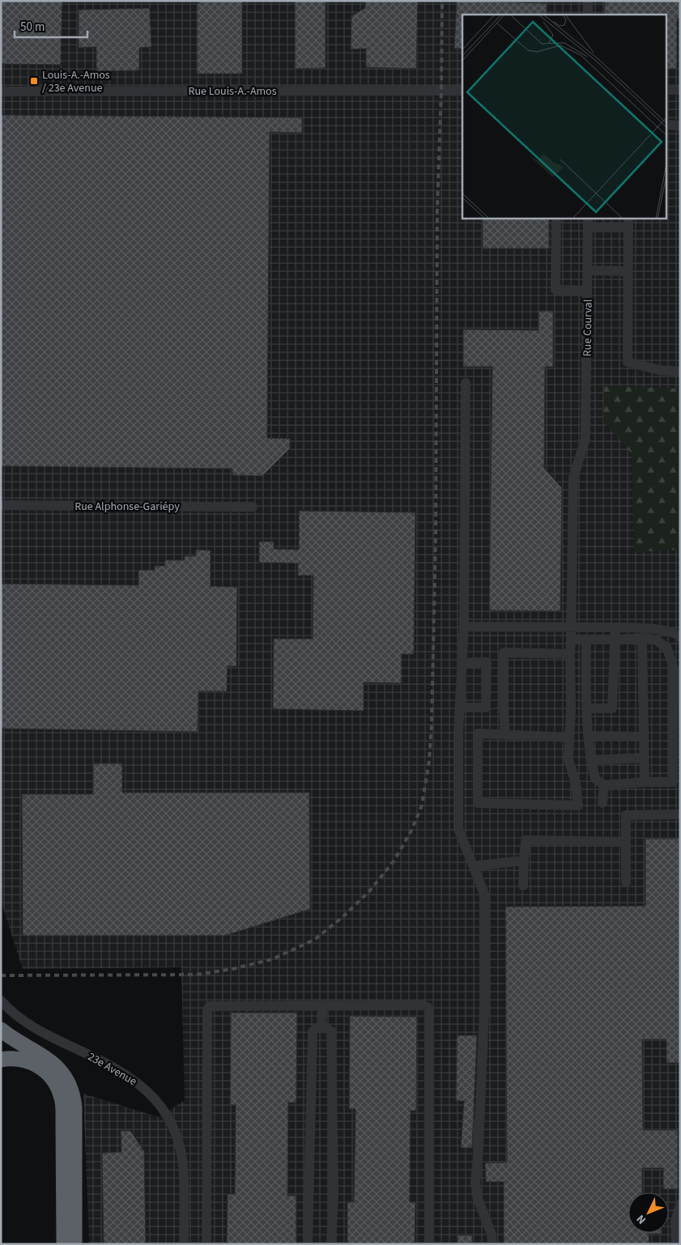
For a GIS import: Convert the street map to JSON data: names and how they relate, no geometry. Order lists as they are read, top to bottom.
{
  "streets": {
    "street": [
      "Rue Louis-A.-Amos",
      "Rue Courval",
      "Rue Alphonse-Gariépy",
      "23e Avenue"
    ]
  },
  "places": {
    "transit": ["Louis-A.-Amos / 23e Avenue"]
  },
  "scale_bar": "50 m",
  "north": "bottom left"
}
